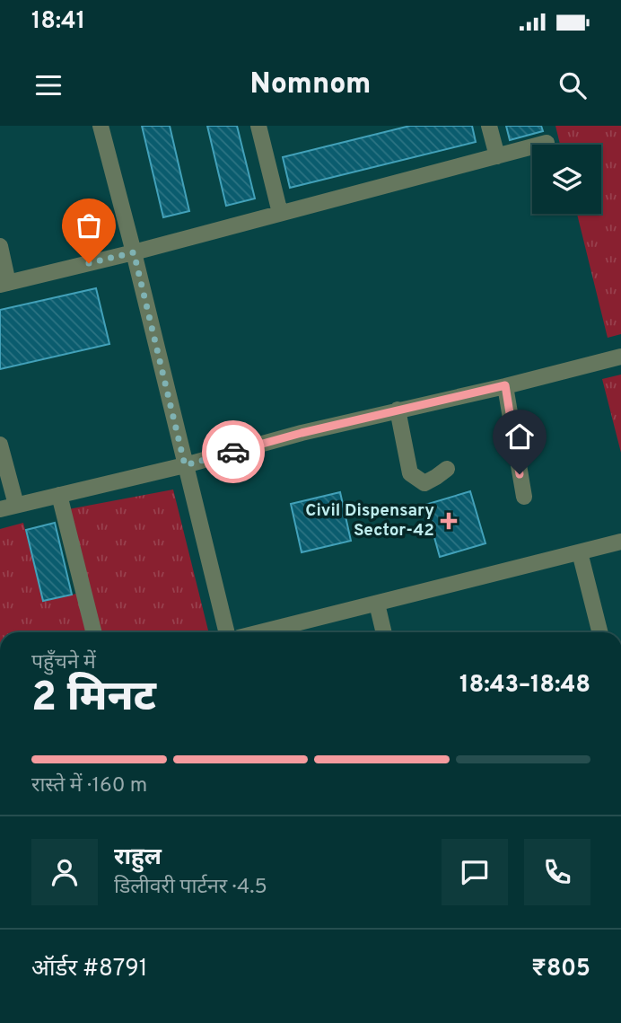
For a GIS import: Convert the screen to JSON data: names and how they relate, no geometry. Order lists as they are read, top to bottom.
{
  "places": {
    "health": ["Civil Dispensary Sector-42"]
  },
  "page": {
    "status": "18:41",
    "header": "Nomnom",
    "heading": ["2 मिनट", "पहुँचने में", "18:43–18:48"],
    "panel": [
      "राहुल",
      "डिलीवरी पार्टनर · 4.5",
      "ऑर्डर #8791",
      "₹805"
    ],
    "bar": "रास्ते में · 160 m"
  }
}
